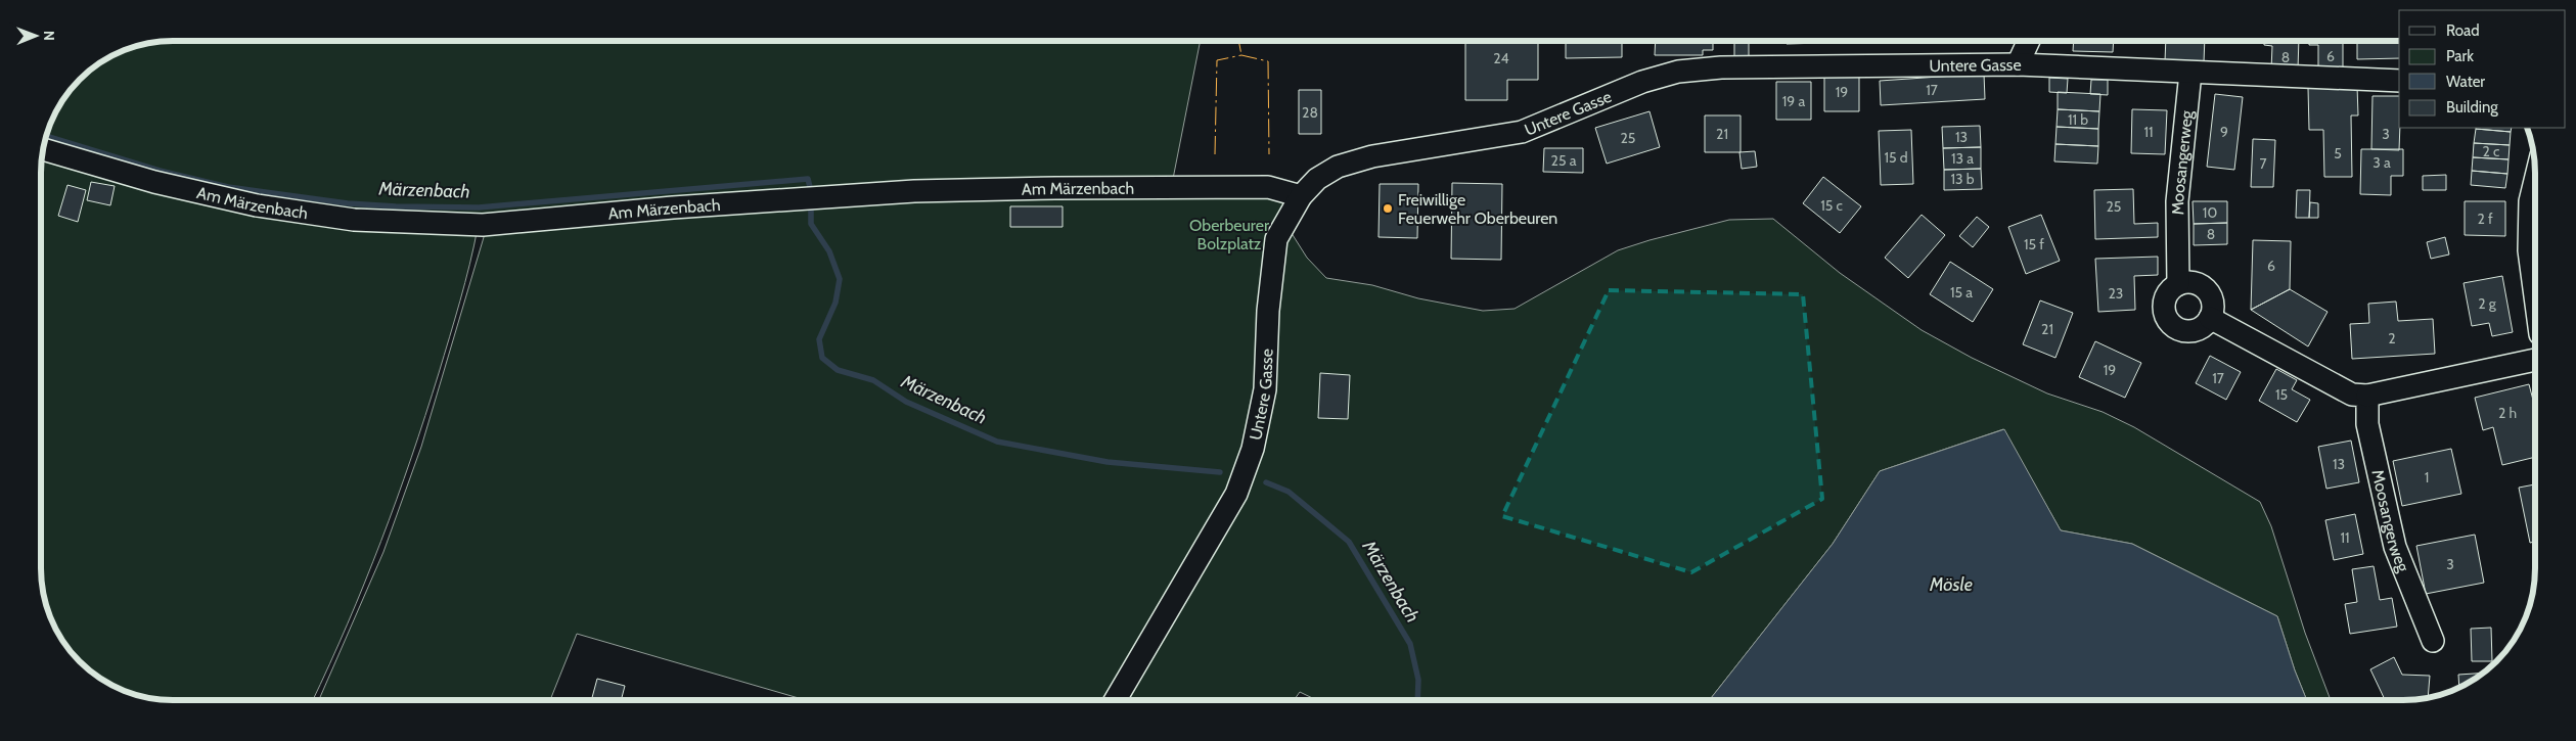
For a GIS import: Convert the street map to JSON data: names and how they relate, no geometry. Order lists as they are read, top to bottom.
{
  "streets": {
    "street": ["Untere Gasse", "Moosangerweg", "Am Märzenbach"]
  },
  "crossings": [
    ["Untere Gasse", "Moosangerweg"],
    ["Untere Gasse", "Am Märzenbach"]
  ],
  "water": ["Märzenbach", "Mösle"],
  "parks": ["Oberbeurer Bolzplatz"],
  "places": ["Freiwillige Feuerwehr Oberbeuren"],
  "house_numbers": [
    "6",
    "8",
    "24",
    "17",
    "19",
    "19 a",
    "28",
    "11 b",
    "11",
    "9",
    "21",
    "3",
    "13",
    "25",
    "2 c",
    "5",
    "15 d",
    "13 a",
    "25 a",
    "3 a",
    "7",
    "13 b",
    "15 c",
    "25",
    "10",
    "2 f",
    "8",
    "15 f",
    "6",
    "15 a",
    "23",
    "2 g",
    "21",
    "2",
    "19",
    "17",
    "15",
    "2 h",
    "13",
    "1",
    "11",
    "3"
  ],
  "legend": [
    "Road",
    "Park",
    "Water",
    "Building"
  ],
  "north": "right"
}
